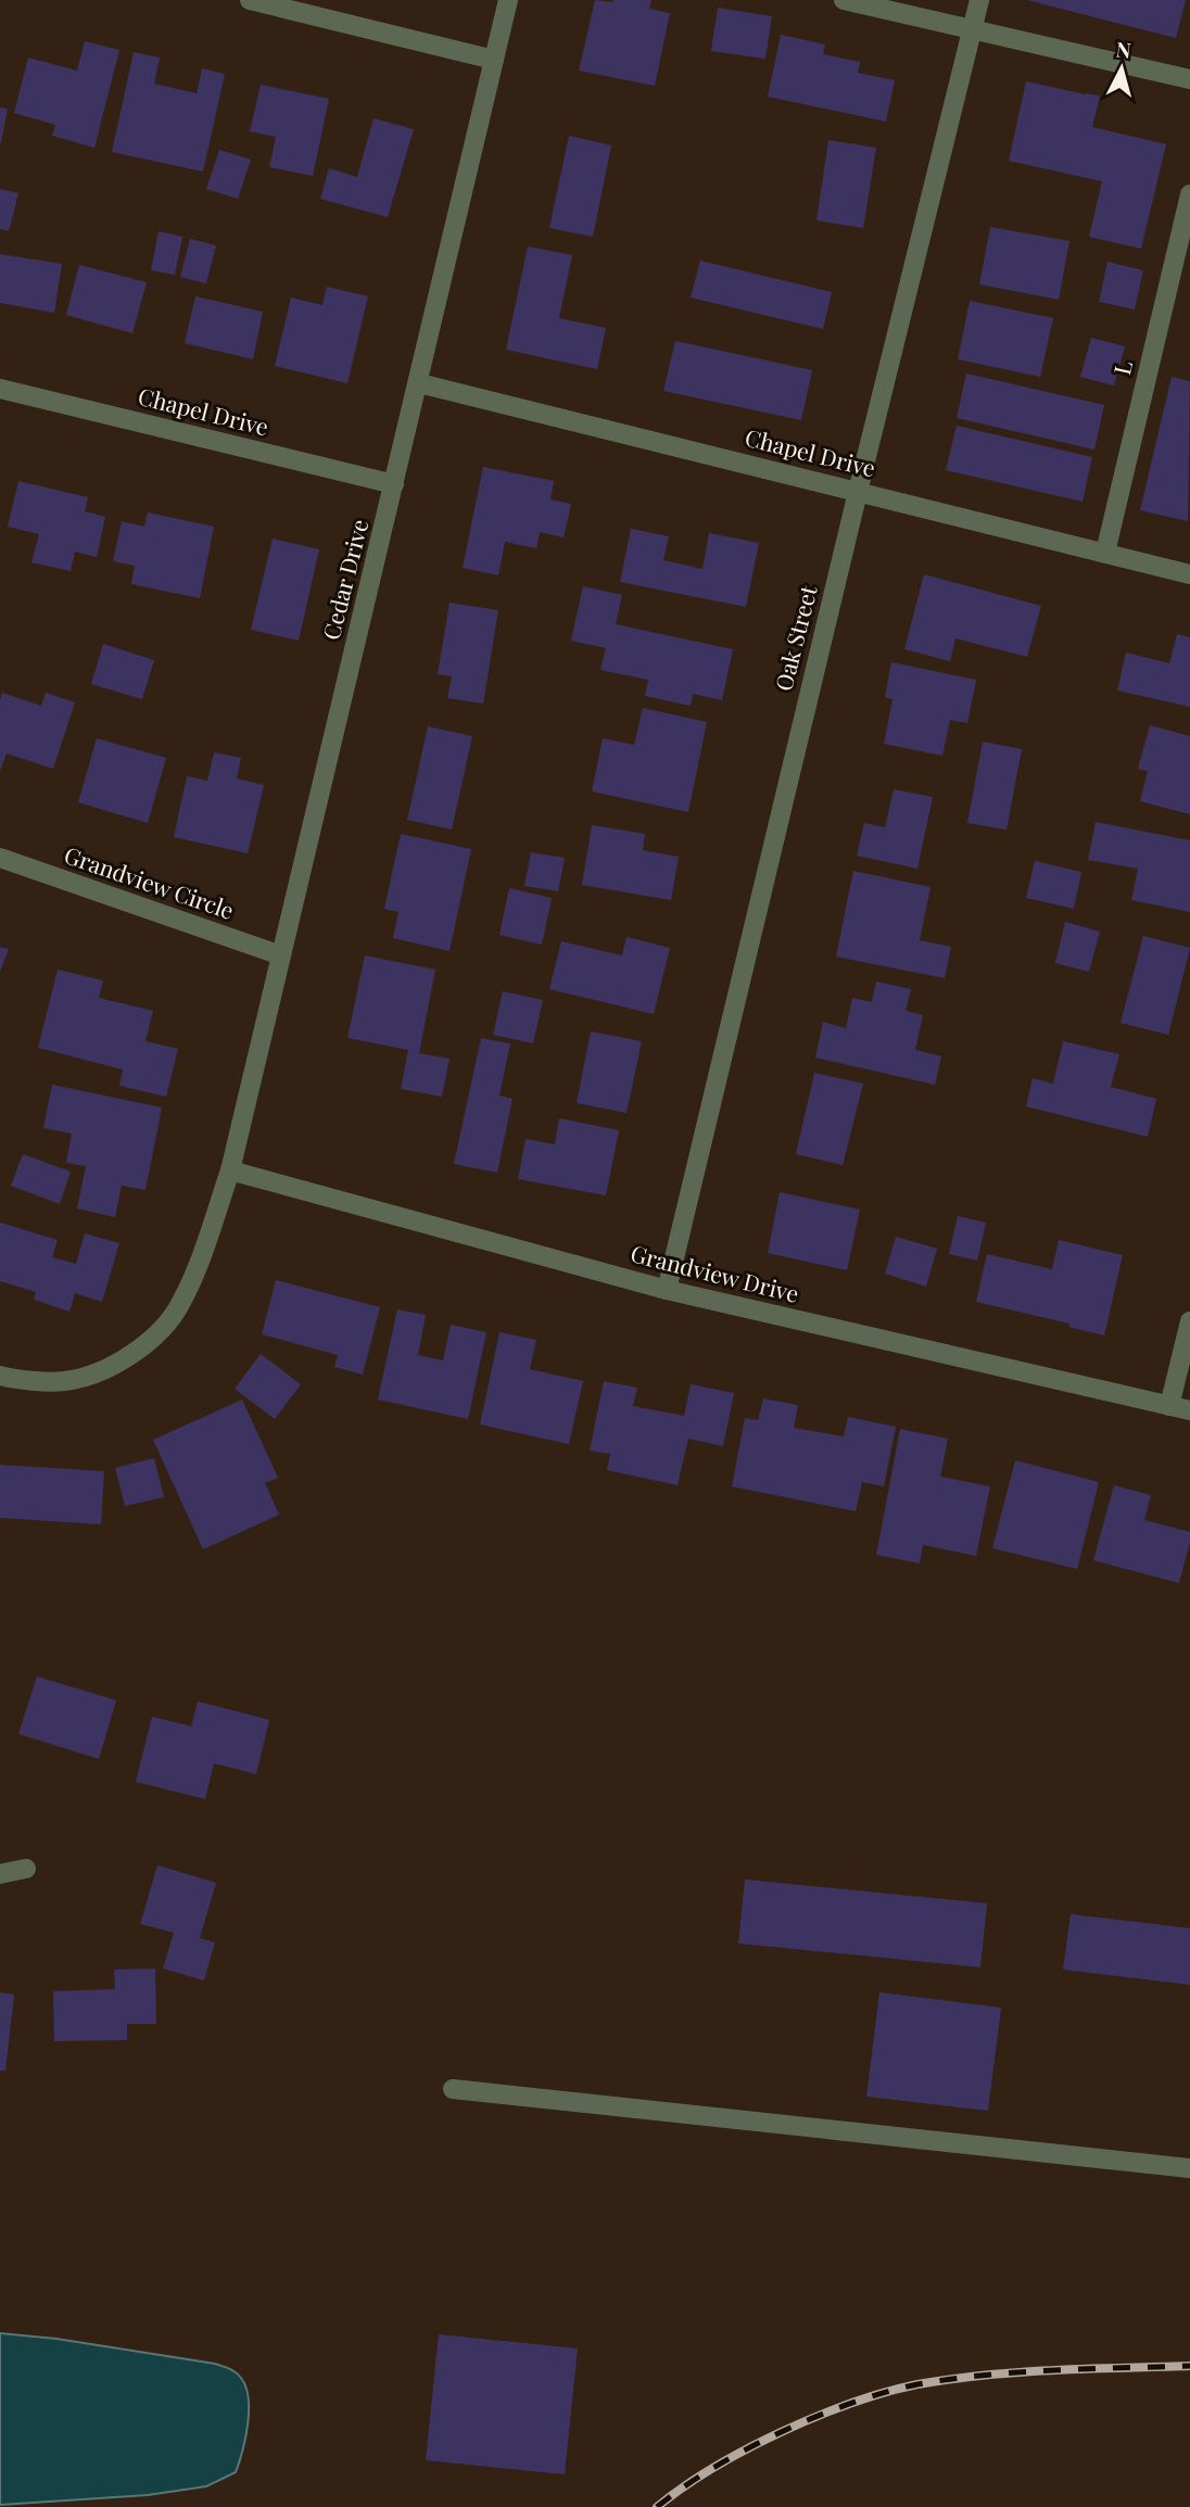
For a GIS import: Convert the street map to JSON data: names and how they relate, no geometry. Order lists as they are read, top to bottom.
{
  "streets": {
    "street": [
      "L",
      "Chapel Drive",
      "Cedar Drive",
      "Oak Street",
      "Grandview Circle",
      "Grandview Drive"
    ]
  },
  "crossings": [
    ["L", "Chapel Drive"],
    ["Chapel Drive", "Cedar Drive"],
    ["Chapel Drive", "Oak Street"],
    ["Cedar Drive", "Grandview Circle"],
    ["Cedar Drive", "Grandview Drive"],
    ["Oak Street", "Grandview Drive"]
  ],
  "north": "top"
}
